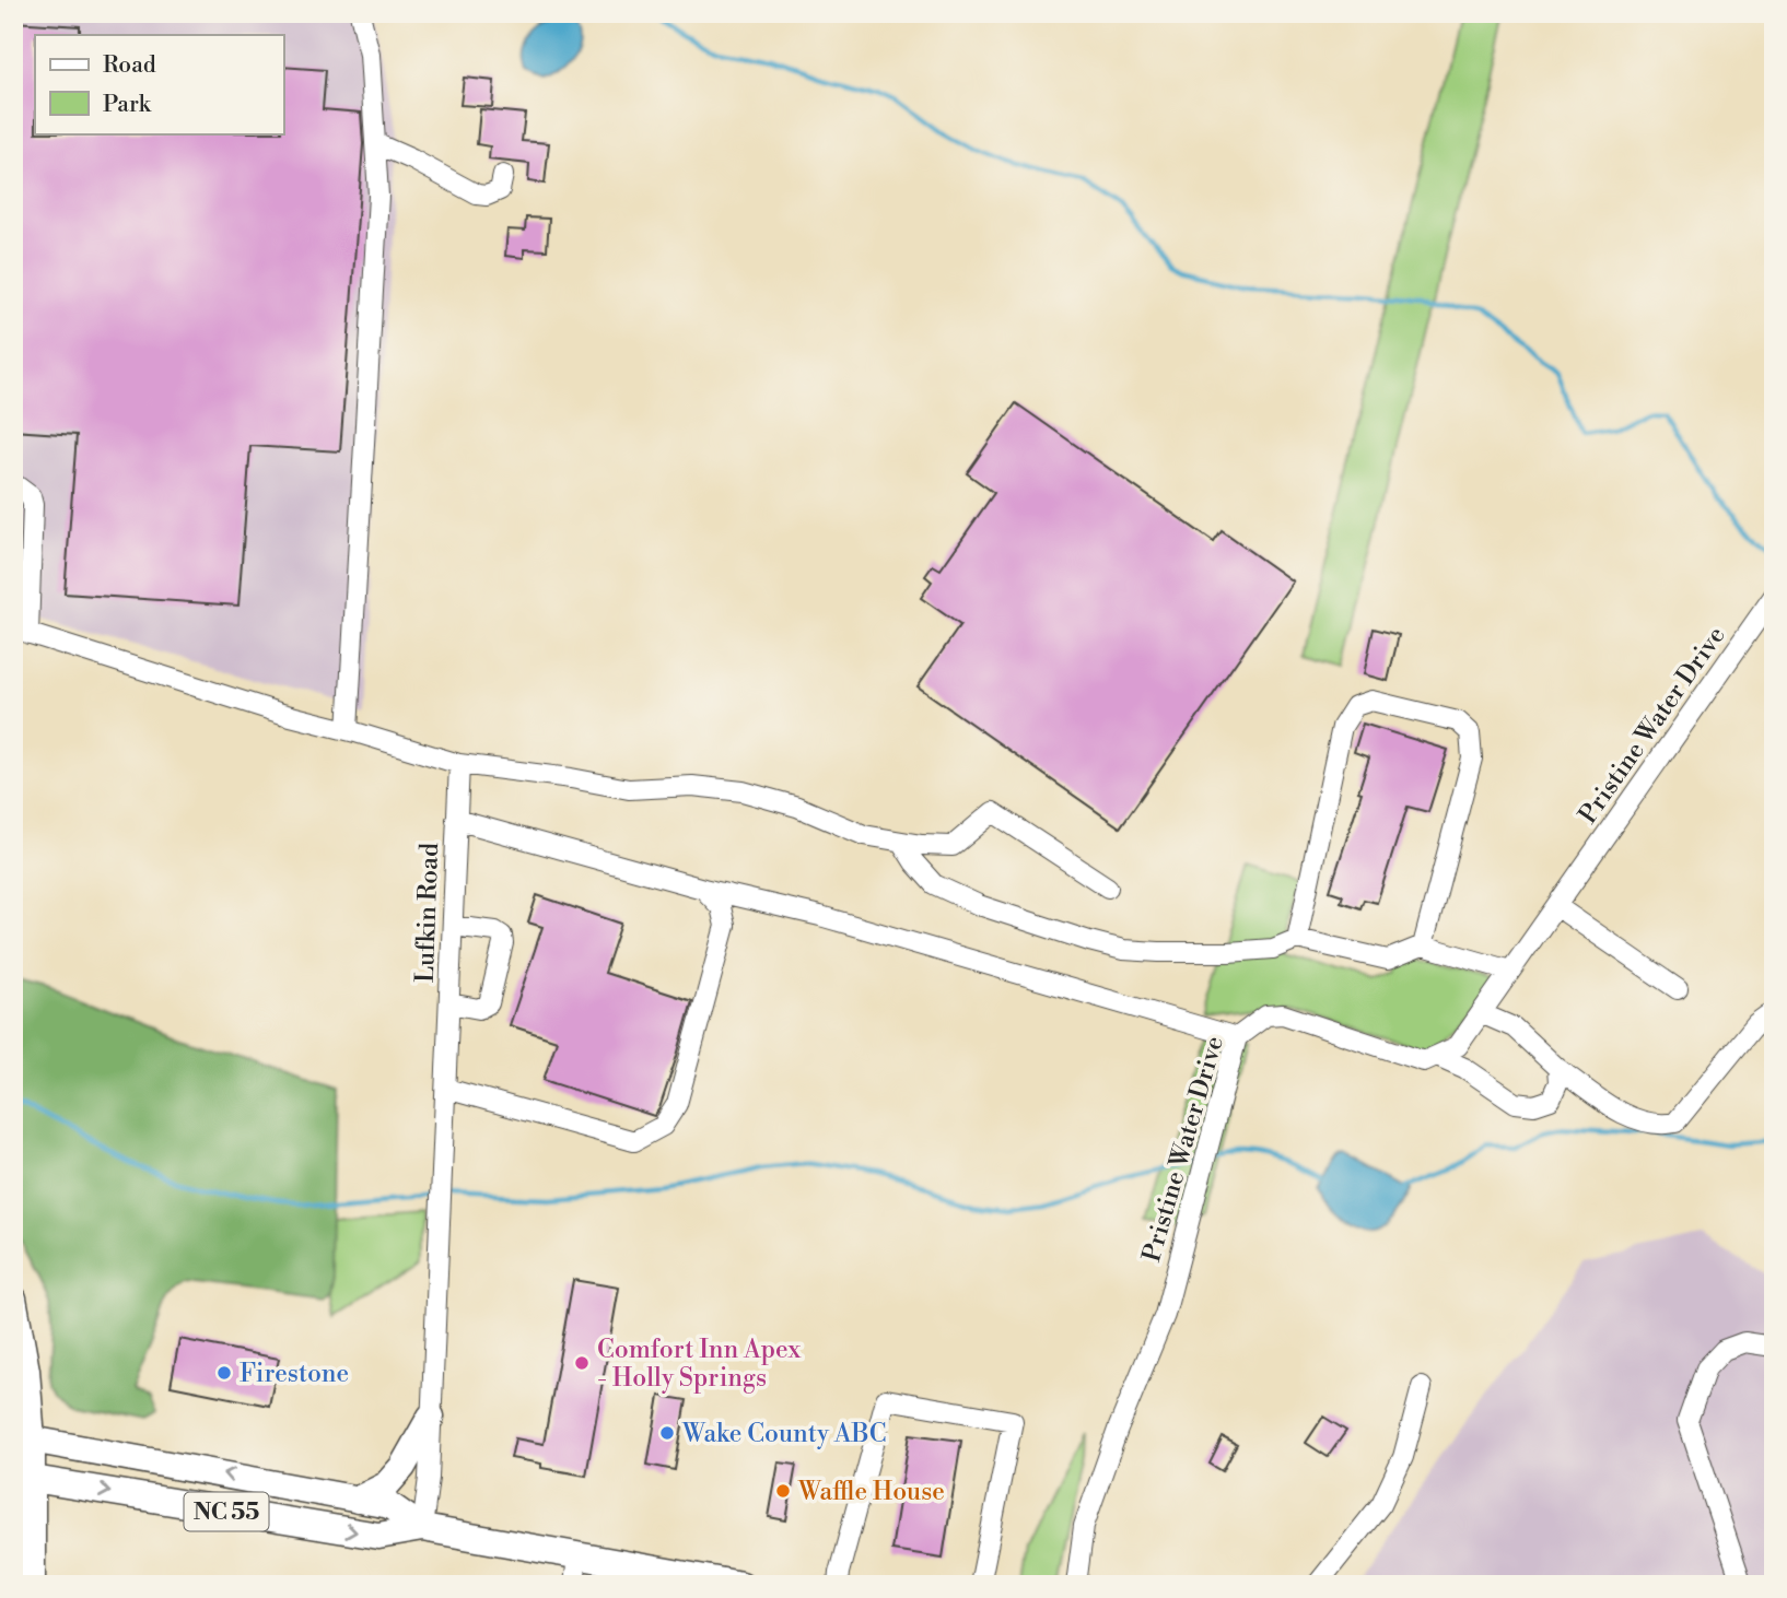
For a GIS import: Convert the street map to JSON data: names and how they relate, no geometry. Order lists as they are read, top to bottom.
{
  "streets": {
    "highway": ["NC 55"],
    "street": ["Pristine Water Drive", "Lufkin Road"]
  },
  "crossings": [
    ["Lufkin Road", "NC 55"]
  ],
  "places": [
    "Comfort Inn Apex - Holly Springs",
    "Firestone",
    "Wake County ABC",
    "Waffle House"
  ],
  "legend": ["Road", "Park"]
}
